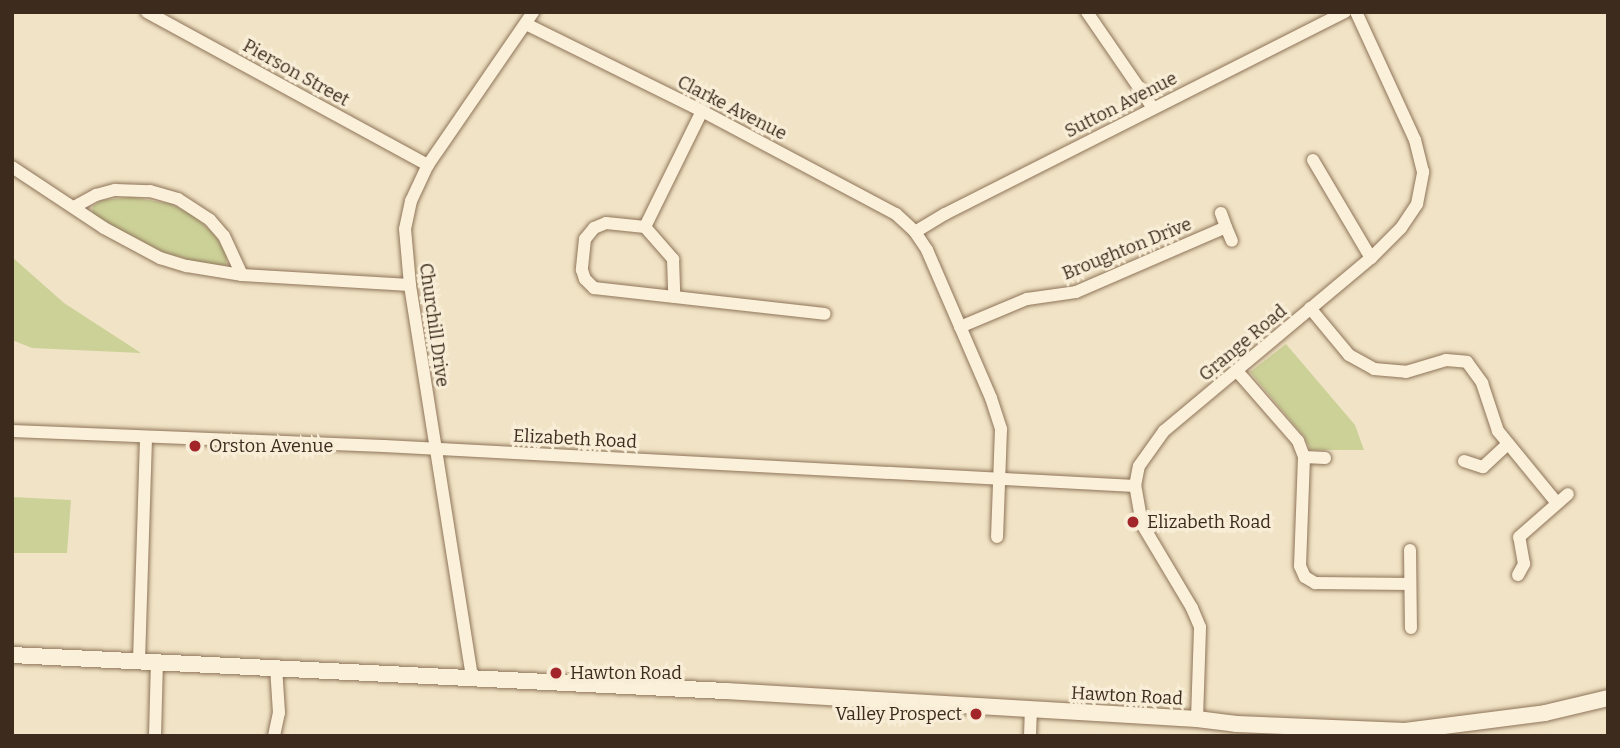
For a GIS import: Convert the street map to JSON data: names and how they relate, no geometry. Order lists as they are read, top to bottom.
{
  "streets": {
    "street": [
      "Pierson Street",
      "Sutton Avenue",
      "Clarke Avenue",
      "Broughton Drive",
      "Churchill Drive",
      "Grange Road",
      "Elizabeth Road",
      "Hawton Road"
    ]
  },
  "crossings": [
    ["Pierson Street", "Churchill Drive"],
    ["Sutton Avenue", "Clarke Avenue"],
    ["Clarke Avenue", "Churchill Drive"],
    ["Churchill Drive", "Elizabeth Road"],
    ["Churchill Drive", "Hawton Road"],
    ["Grange Road", "Elizabeth Road"]
  ],
  "places": [
    "Orston Avenue",
    "Elizabeth Road",
    "Hawton Road",
    "Valley Prospect"
  ]
}
